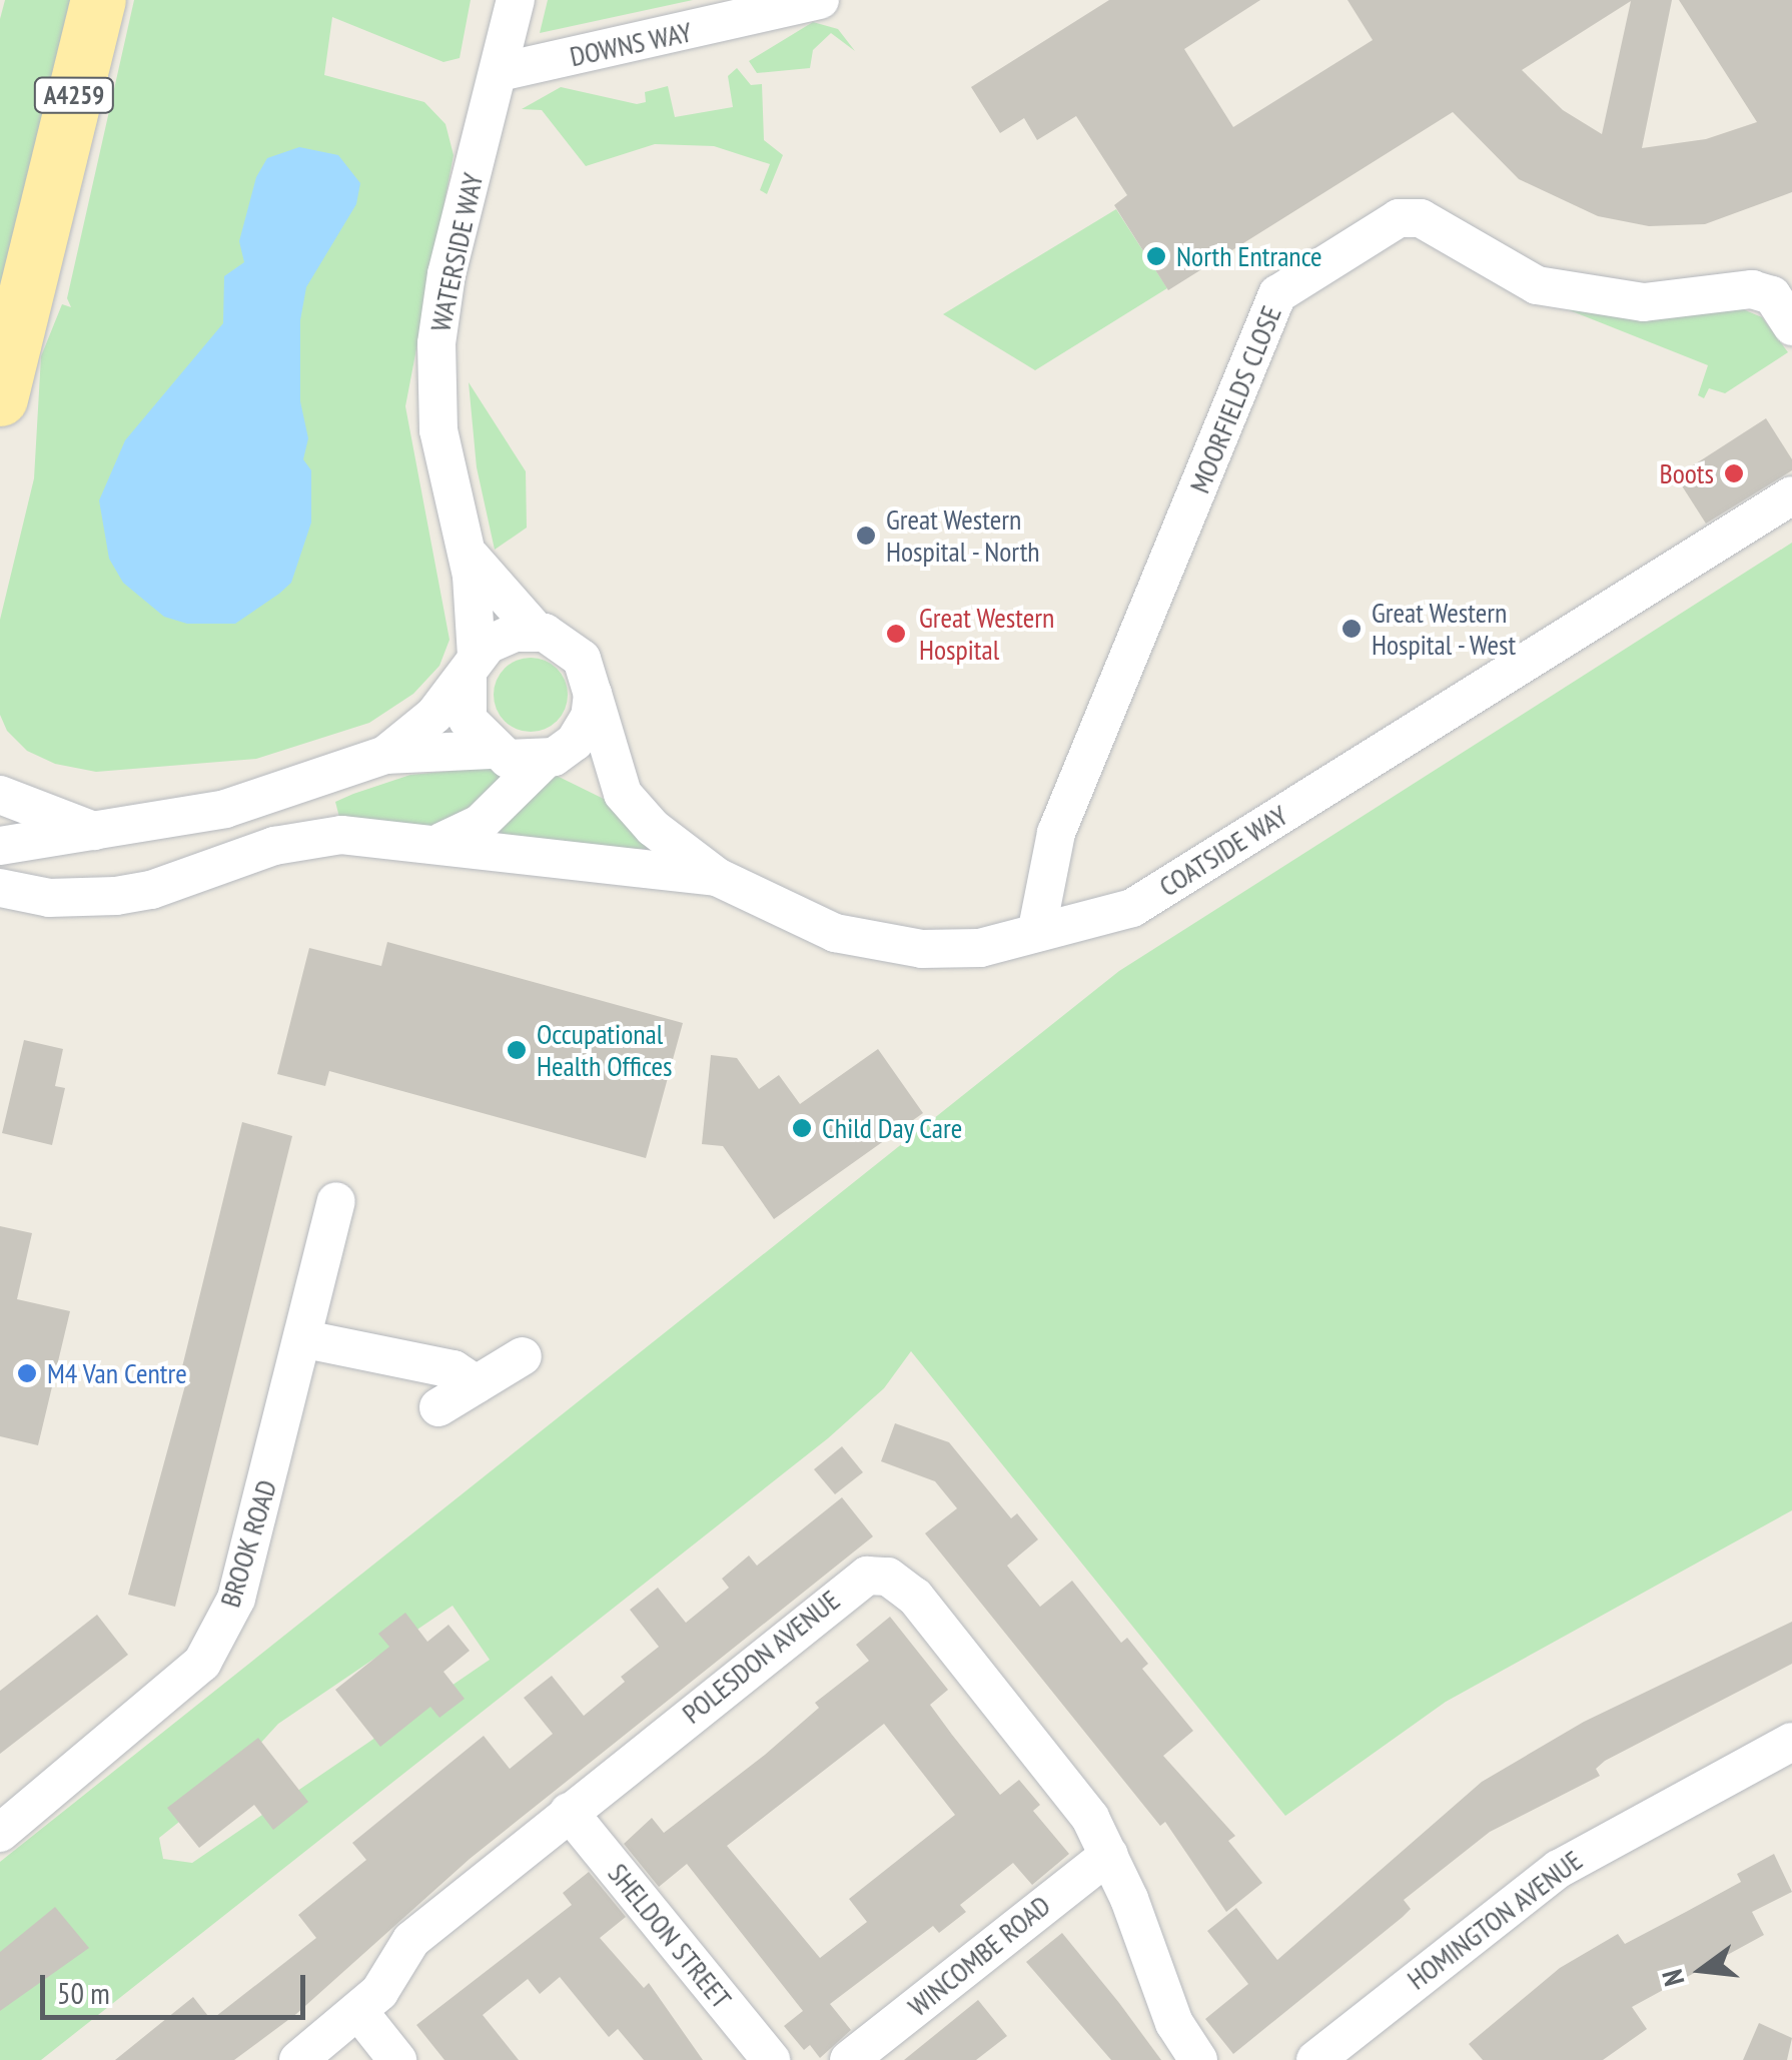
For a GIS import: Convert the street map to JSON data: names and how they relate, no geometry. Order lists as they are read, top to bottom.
{
  "streets": {
    "main road": ["A4259"],
    "street": [
      "DOWNS WAY",
      "WATERSIDE WAY",
      "MOORFIELDS CLOSE",
      "COATSIDE WAY",
      "BROOK ROAD",
      "POLESDON AVENUE",
      "HOMINGTON AVENUE",
      "SHELDON STREET",
      "WINCOMBE ROAD"
    ]
  },
  "crossings": [
    ["DOWNS WAY", "WATERSIDE WAY"],
    ["WATERSIDE WAY", "COATSIDE WAY"],
    ["MOORFIELDS CLOSE", "COATSIDE WAY"],
    ["POLESDON AVENUE", "SHELDON STREET"],
    ["POLESDON AVENUE", "WINCOMBE ROAD"]
  ],
  "places": [
    "North Entrance",
    "Boots",
    "Great Western Hospital - North",
    "Great Western Hospital - West",
    "Great Western Hospital",
    "Occupational Health Offices",
    "Child Day Care",
    "M4 Van Centre"
  ],
  "scale_bar": "50 m",
  "north": "left"
}
